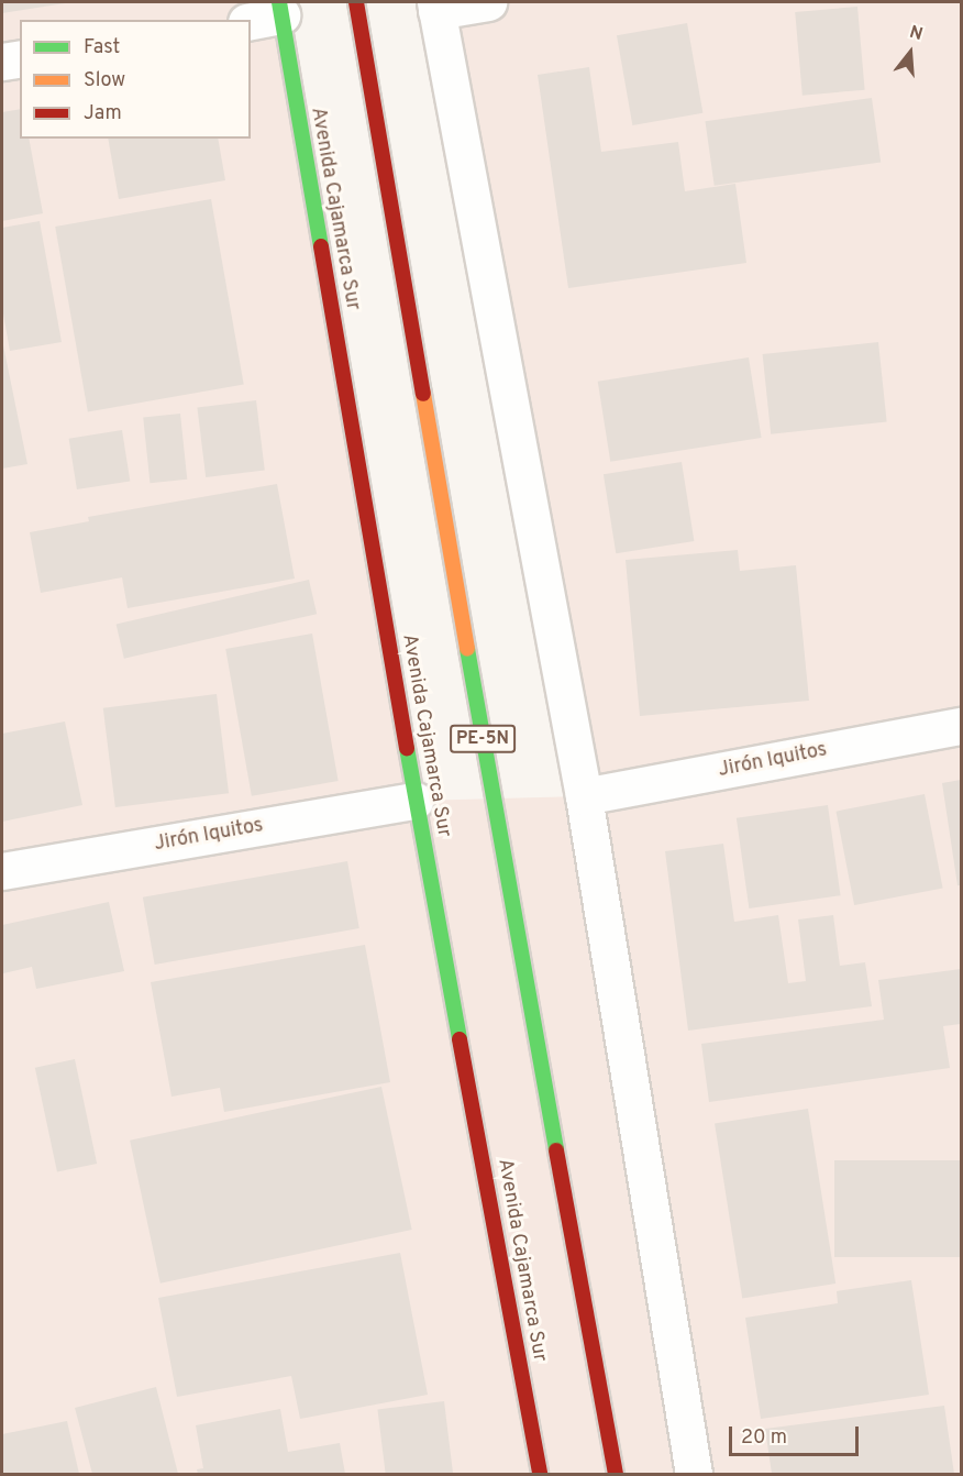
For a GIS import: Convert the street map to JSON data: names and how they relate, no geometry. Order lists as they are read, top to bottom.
{
  "streets": {
    "main road": ["Avenida Cajamarca Sur", "PE-5N"],
    "street": ["Jirón Iquitos"]
  },
  "crossings": [
    ["Avenida Cajamarca Sur", "Jirón Iquitos"]
  ],
  "legend": ["Fast", "Slow", "Jam"],
  "scale_bar": "20 m",
  "north": "top"
}
